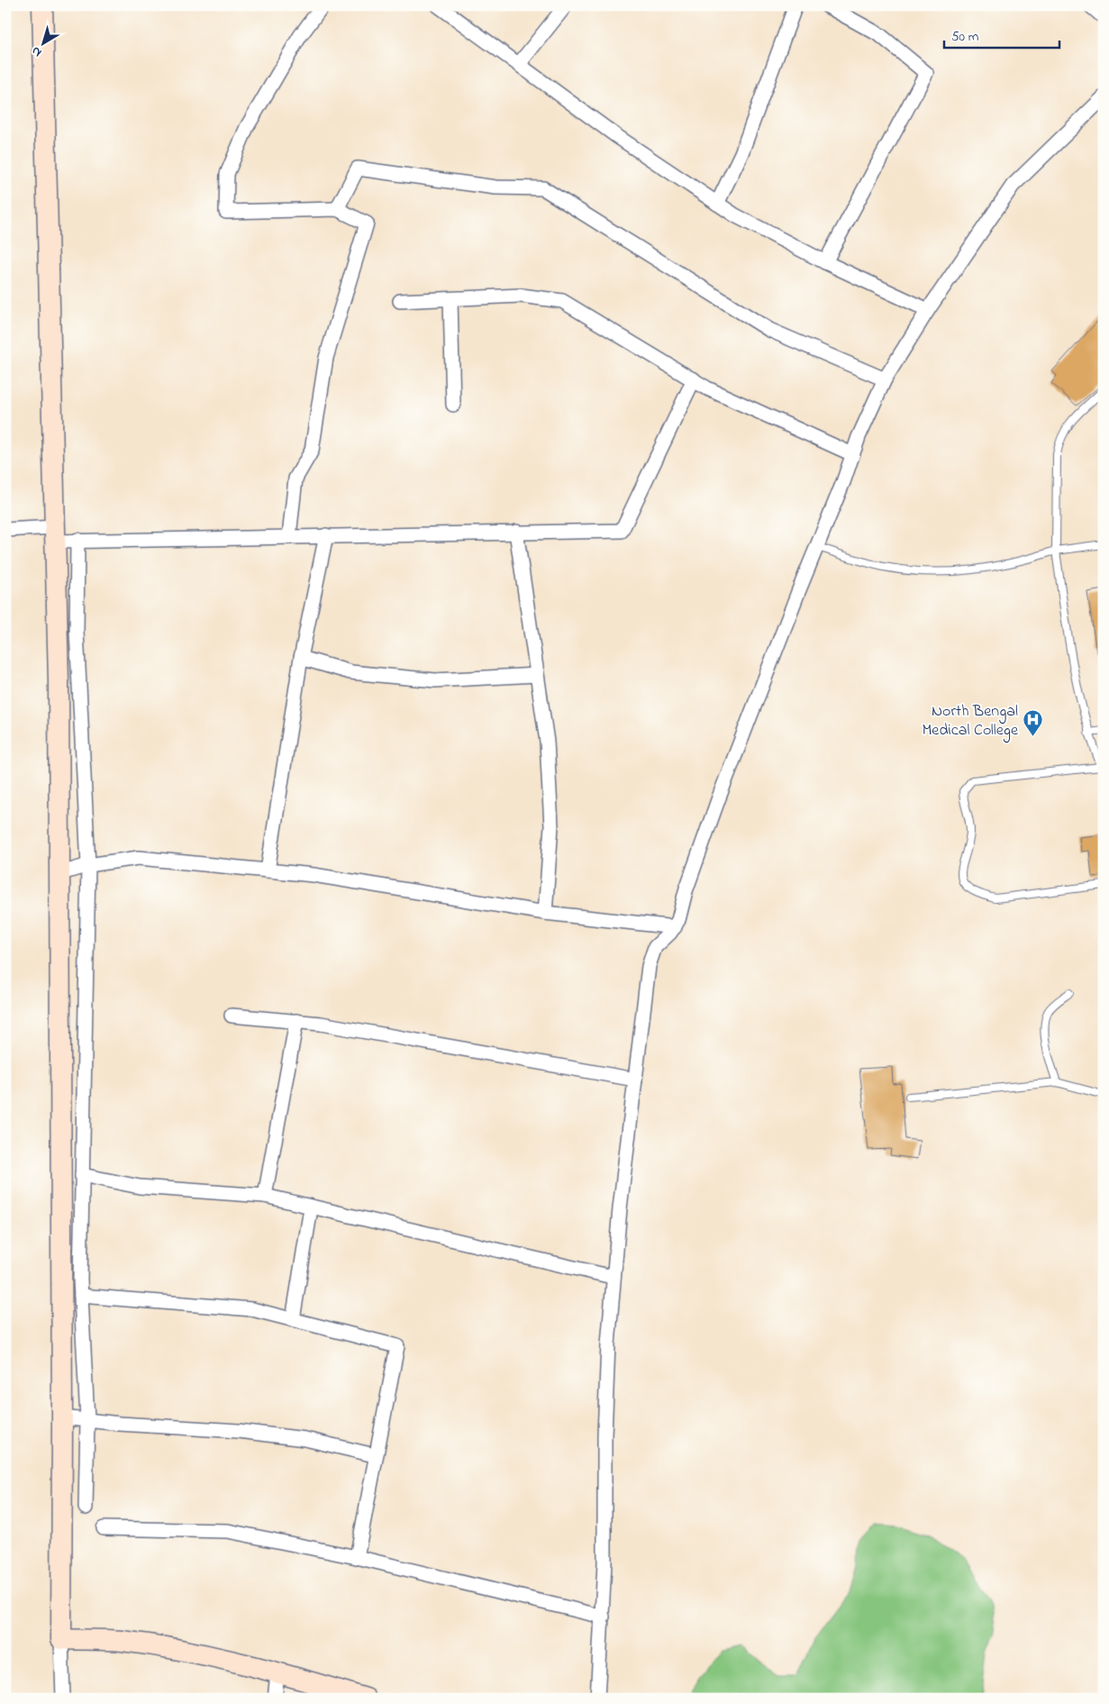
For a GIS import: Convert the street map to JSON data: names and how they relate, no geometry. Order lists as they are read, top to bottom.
{
  "places": {
    "hospital": ["North Bengal Medical College"]
  },
  "scale_bar": "50 m",
  "north": "bottom left"
}
